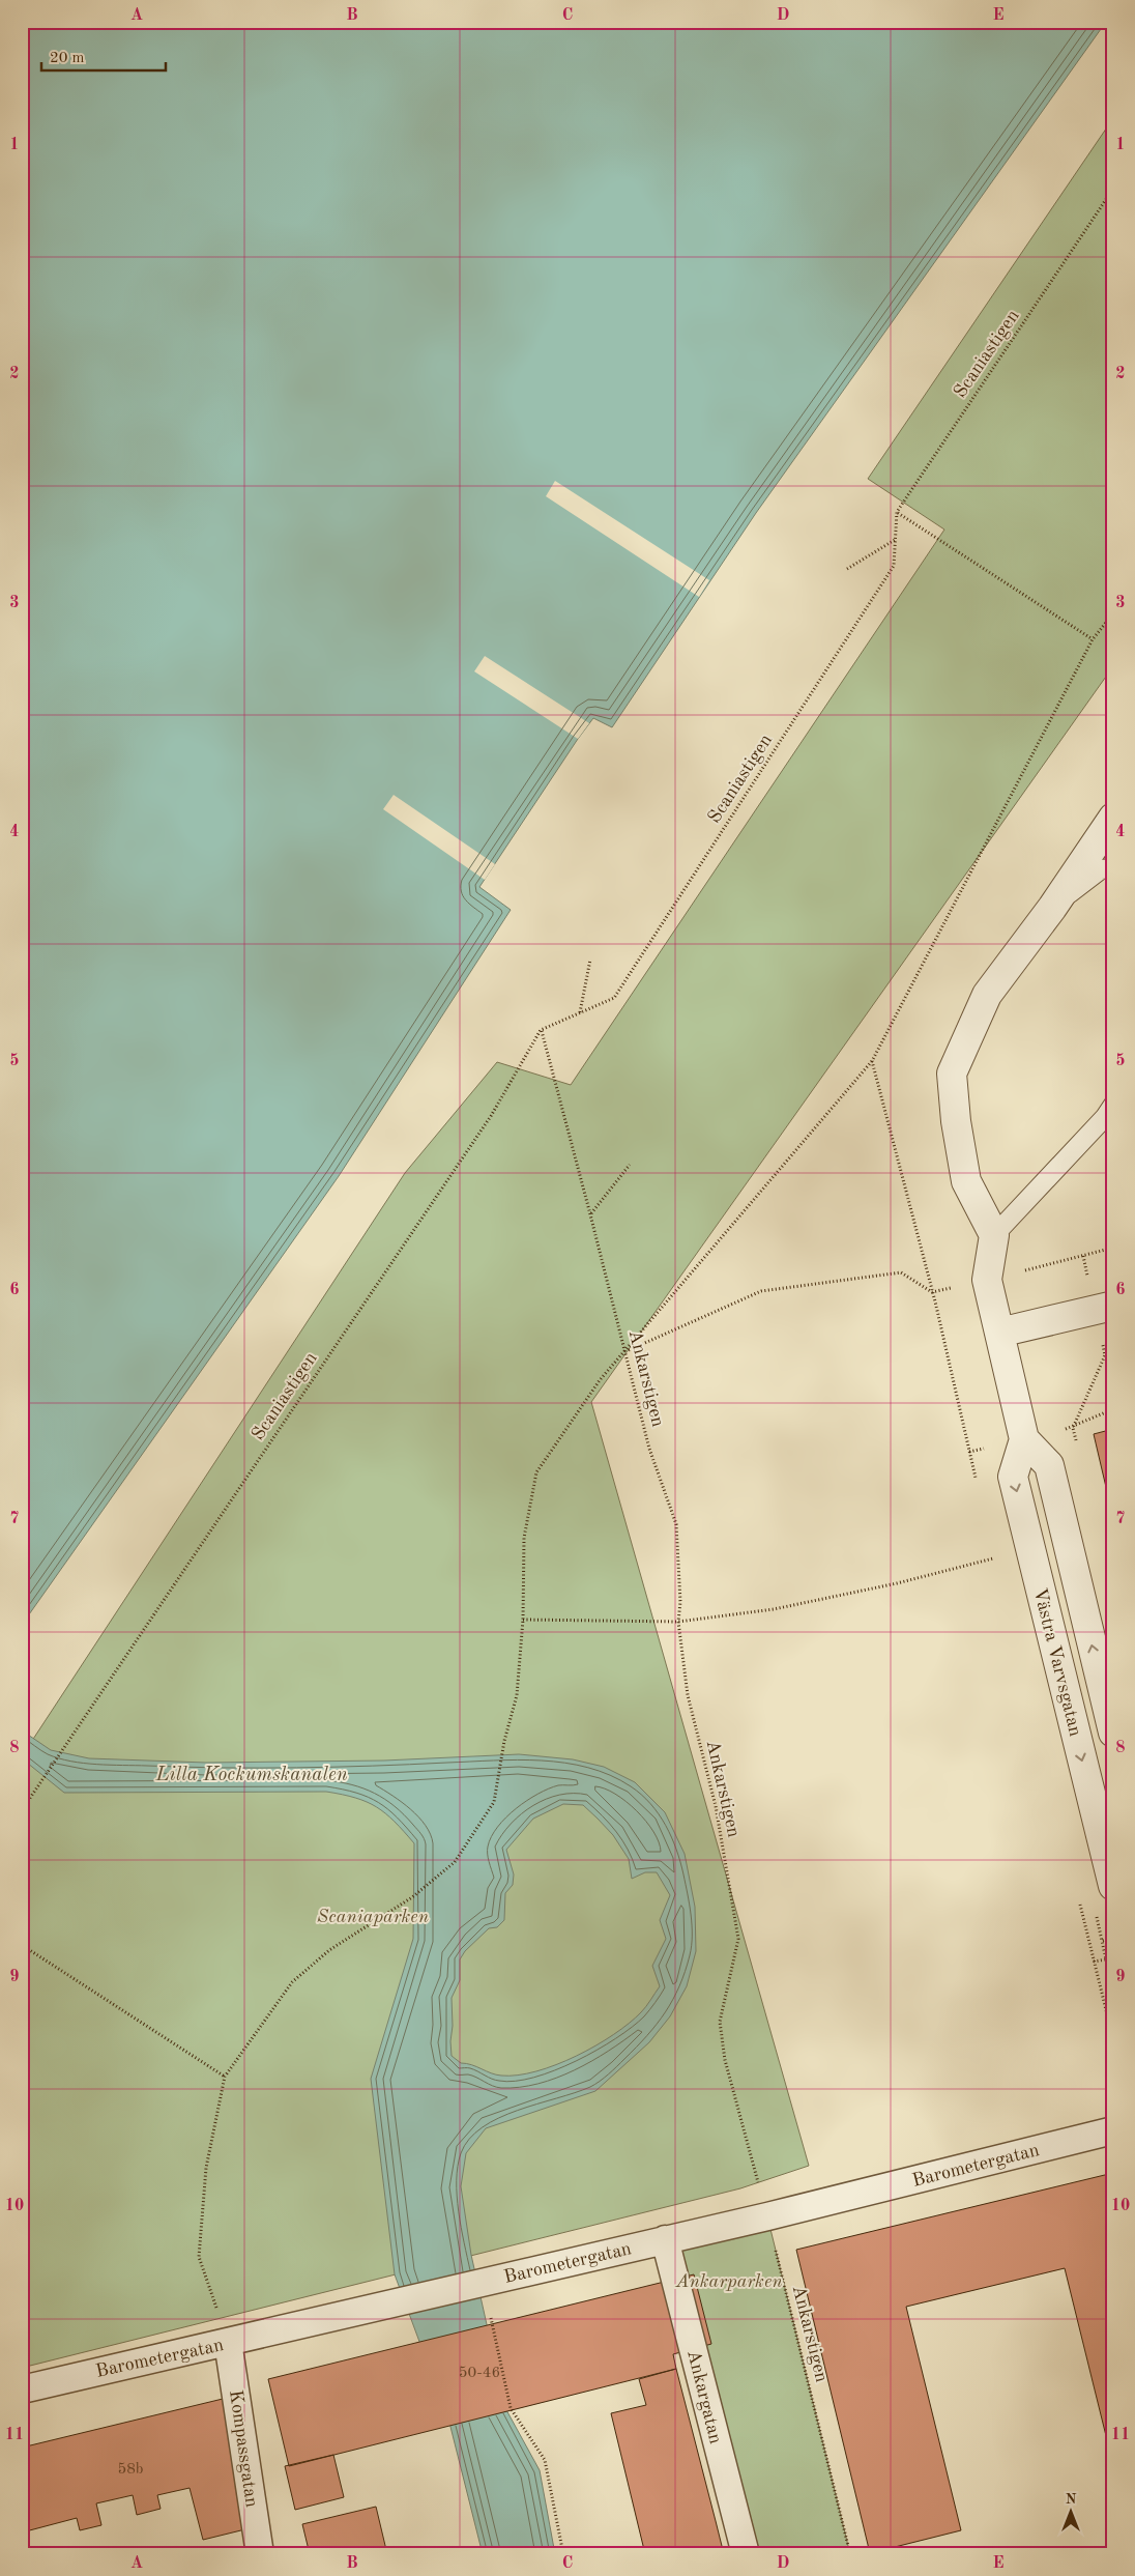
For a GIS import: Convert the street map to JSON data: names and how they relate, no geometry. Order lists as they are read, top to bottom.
{
  "streets": {
    "street": [
      "Västra Varvsgatan",
      "Barometergatan",
      "Ankargatan",
      "Kompassgatan"
    ],
    "path": ["Scaniastigen", "Ankarstigen"]
  },
  "crossings": [
    ["Scaniastigen", "Ankarstigen"],
    ["Ankarstigen", "Barometergatan"],
    ["Barometergatan", "Ankargatan"],
    ["Barometergatan", "Kompassgatan"]
  ],
  "water": ["Lilla Kockumskanalen"],
  "parks": ["Scaniaparken", "Ankarparken"],
  "house_numbers": ["50-46", "58b"],
  "scale_bar": "20 m",
  "north": "top",
  "grid": {
    "columns": [
      "A",
      "B",
      "C",
      "D",
      "E"
    ],
    "rows": [
      "1",
      "2",
      "3",
      "4",
      "5",
      "6",
      "7",
      "8",
      "9",
      "10",
      "11"
    ]
  }
}
